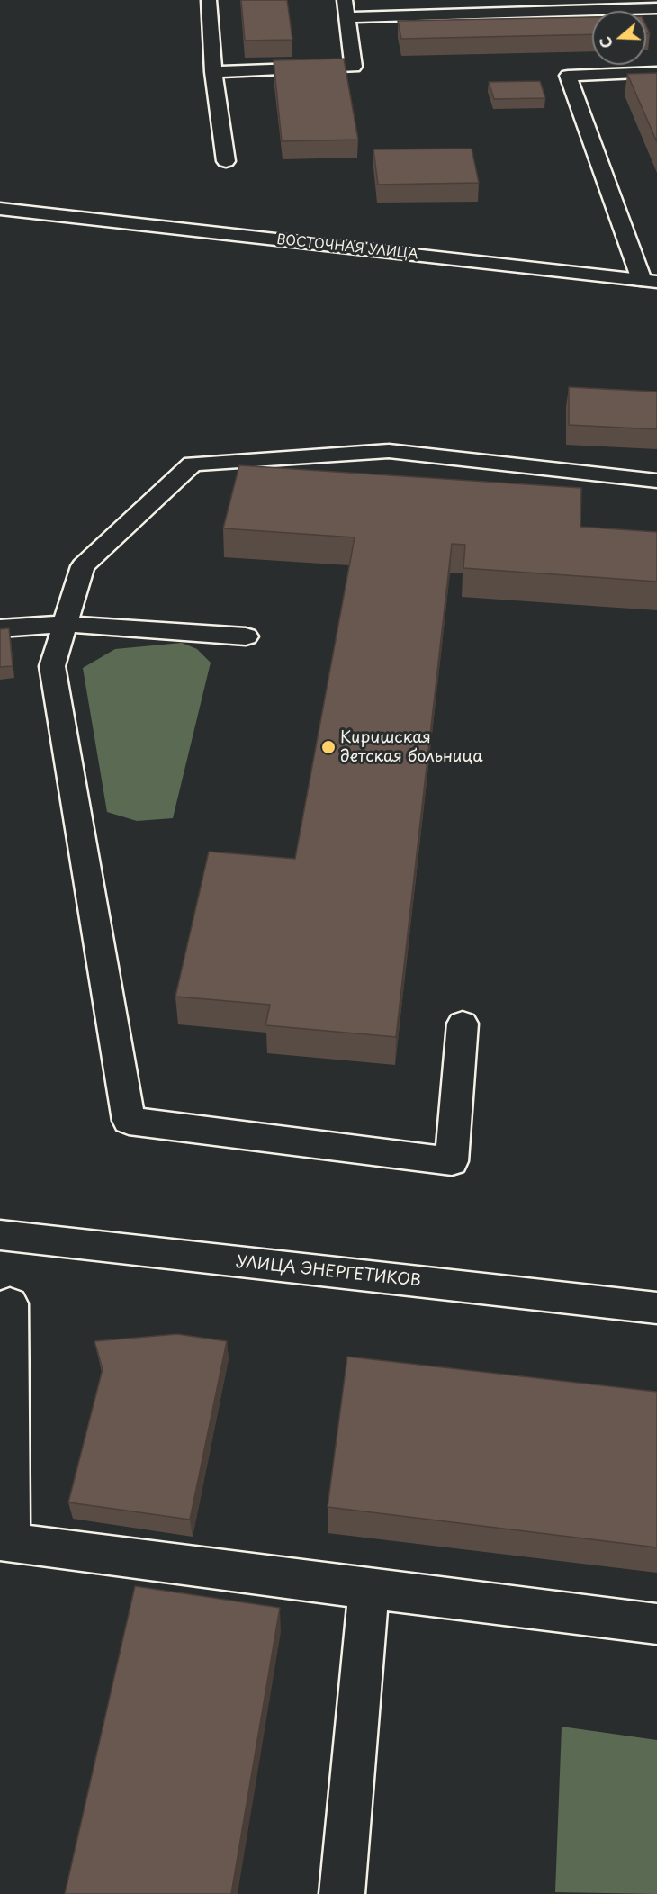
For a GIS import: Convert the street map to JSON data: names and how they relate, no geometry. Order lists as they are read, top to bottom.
{
  "streets": {
    "street": ["ВОСТОЧНАЯ УЛИЦА", "УЛИЦА ЭНЕРГЕТИКОВ"]
  },
  "places": ["Киришская детская больница"],
  "north": "left"
}
